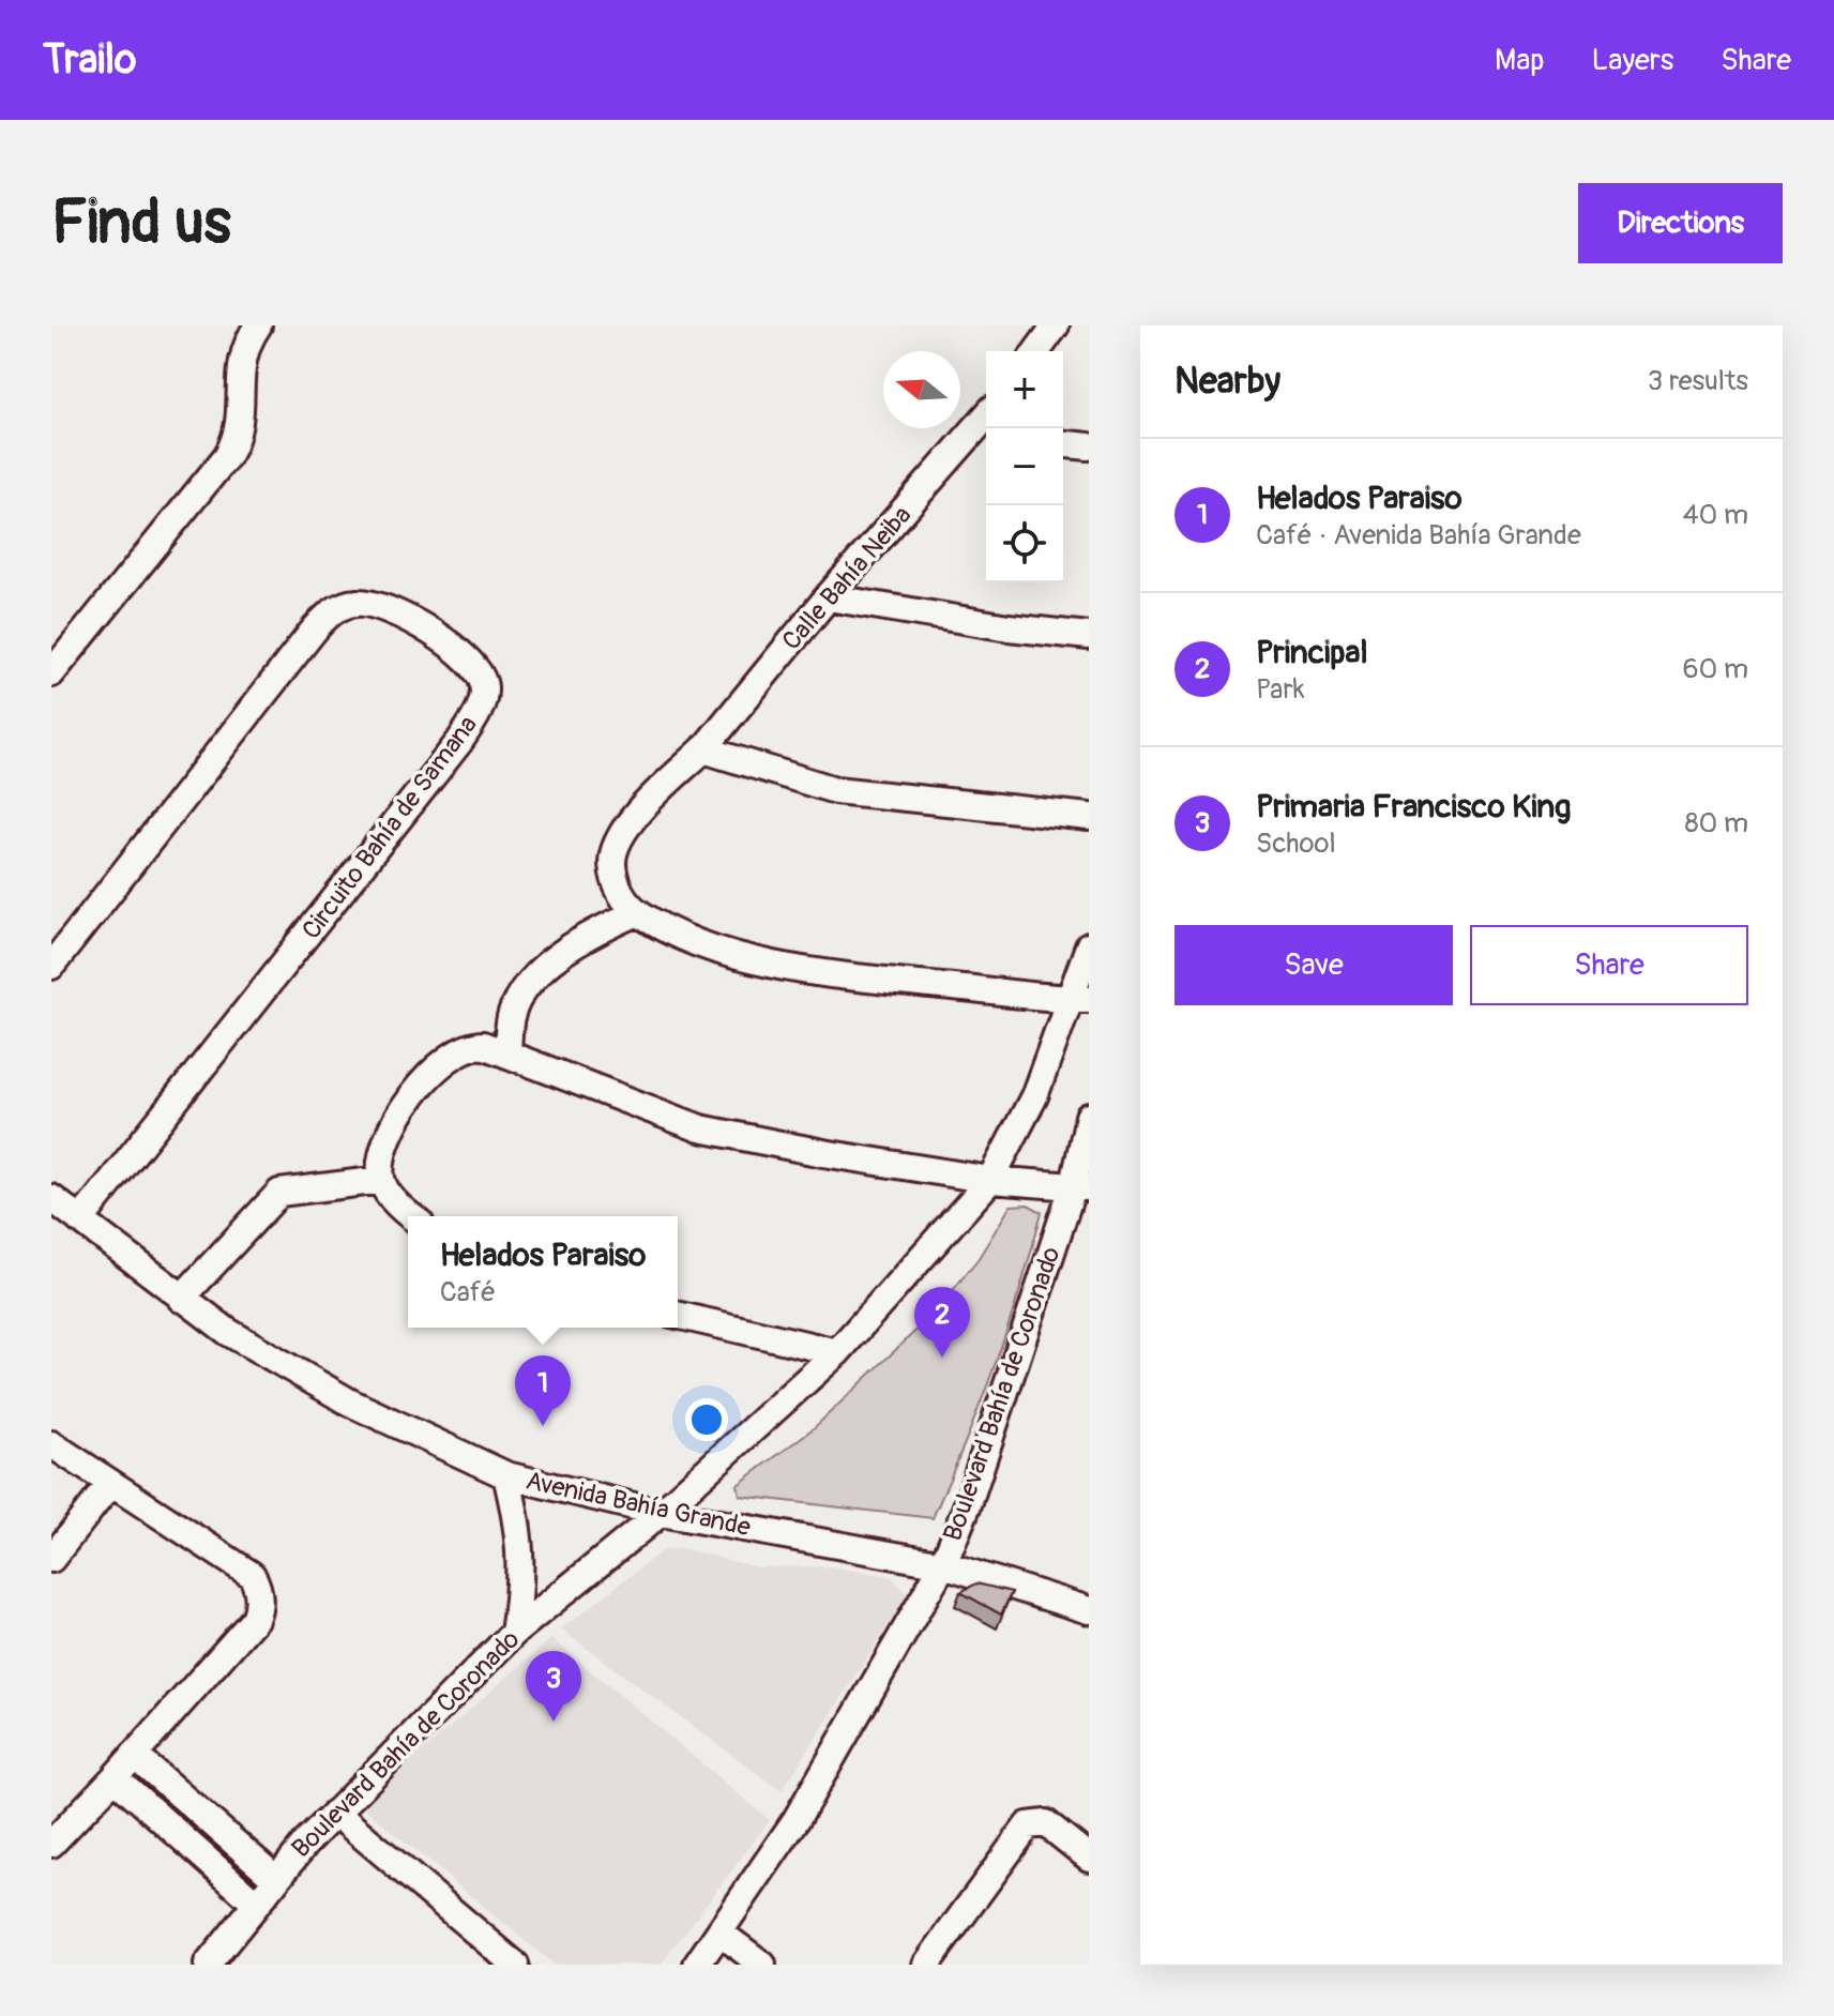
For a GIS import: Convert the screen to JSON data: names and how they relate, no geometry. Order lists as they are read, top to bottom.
{
  "streets": {
    "street": [
      "Calle Bahía Neiba",
      "Circuito Bahía de Samana",
      "Boulevard Bahía de Coronado",
      "Avenida Bahía Grande"
    ]
  },
  "crossings": [
    ["Circuito Bahía de Samana", "Avenida Bahía Grande"],
    ["Boulevard Bahía de Coronado", "Avenida Bahía Grande"]
  ],
  "north": "left",
  "page": {
    "header": "Trailo",
    "nav": ["Map", "Layers", "Share"],
    "buttons": [
      "Directions",
      ["Save", "Share"]
    ],
    "title": "Find us",
    "heading": ["Nearby", "3 results"],
    "map_buttons": ["+", "−"],
    "list": [
      {
        "mark": "1",
        "name": "Helados Paraiso",
        "note": "Café · Avenida Bahía Grande",
        "value": "40 m"
      },
      {
        "mark": "2",
        "name": "Principal",
        "note": "Park",
        "value": "60 m"
      },
      {
        "mark": "3",
        "name": "Primaria Francisco King",
        "note": "School",
        "value": "80 m"
      }
    ],
    "popup": ["Helados Paraiso", "Café"],
    "pins": ["2", "1", "3"]
  }
}
